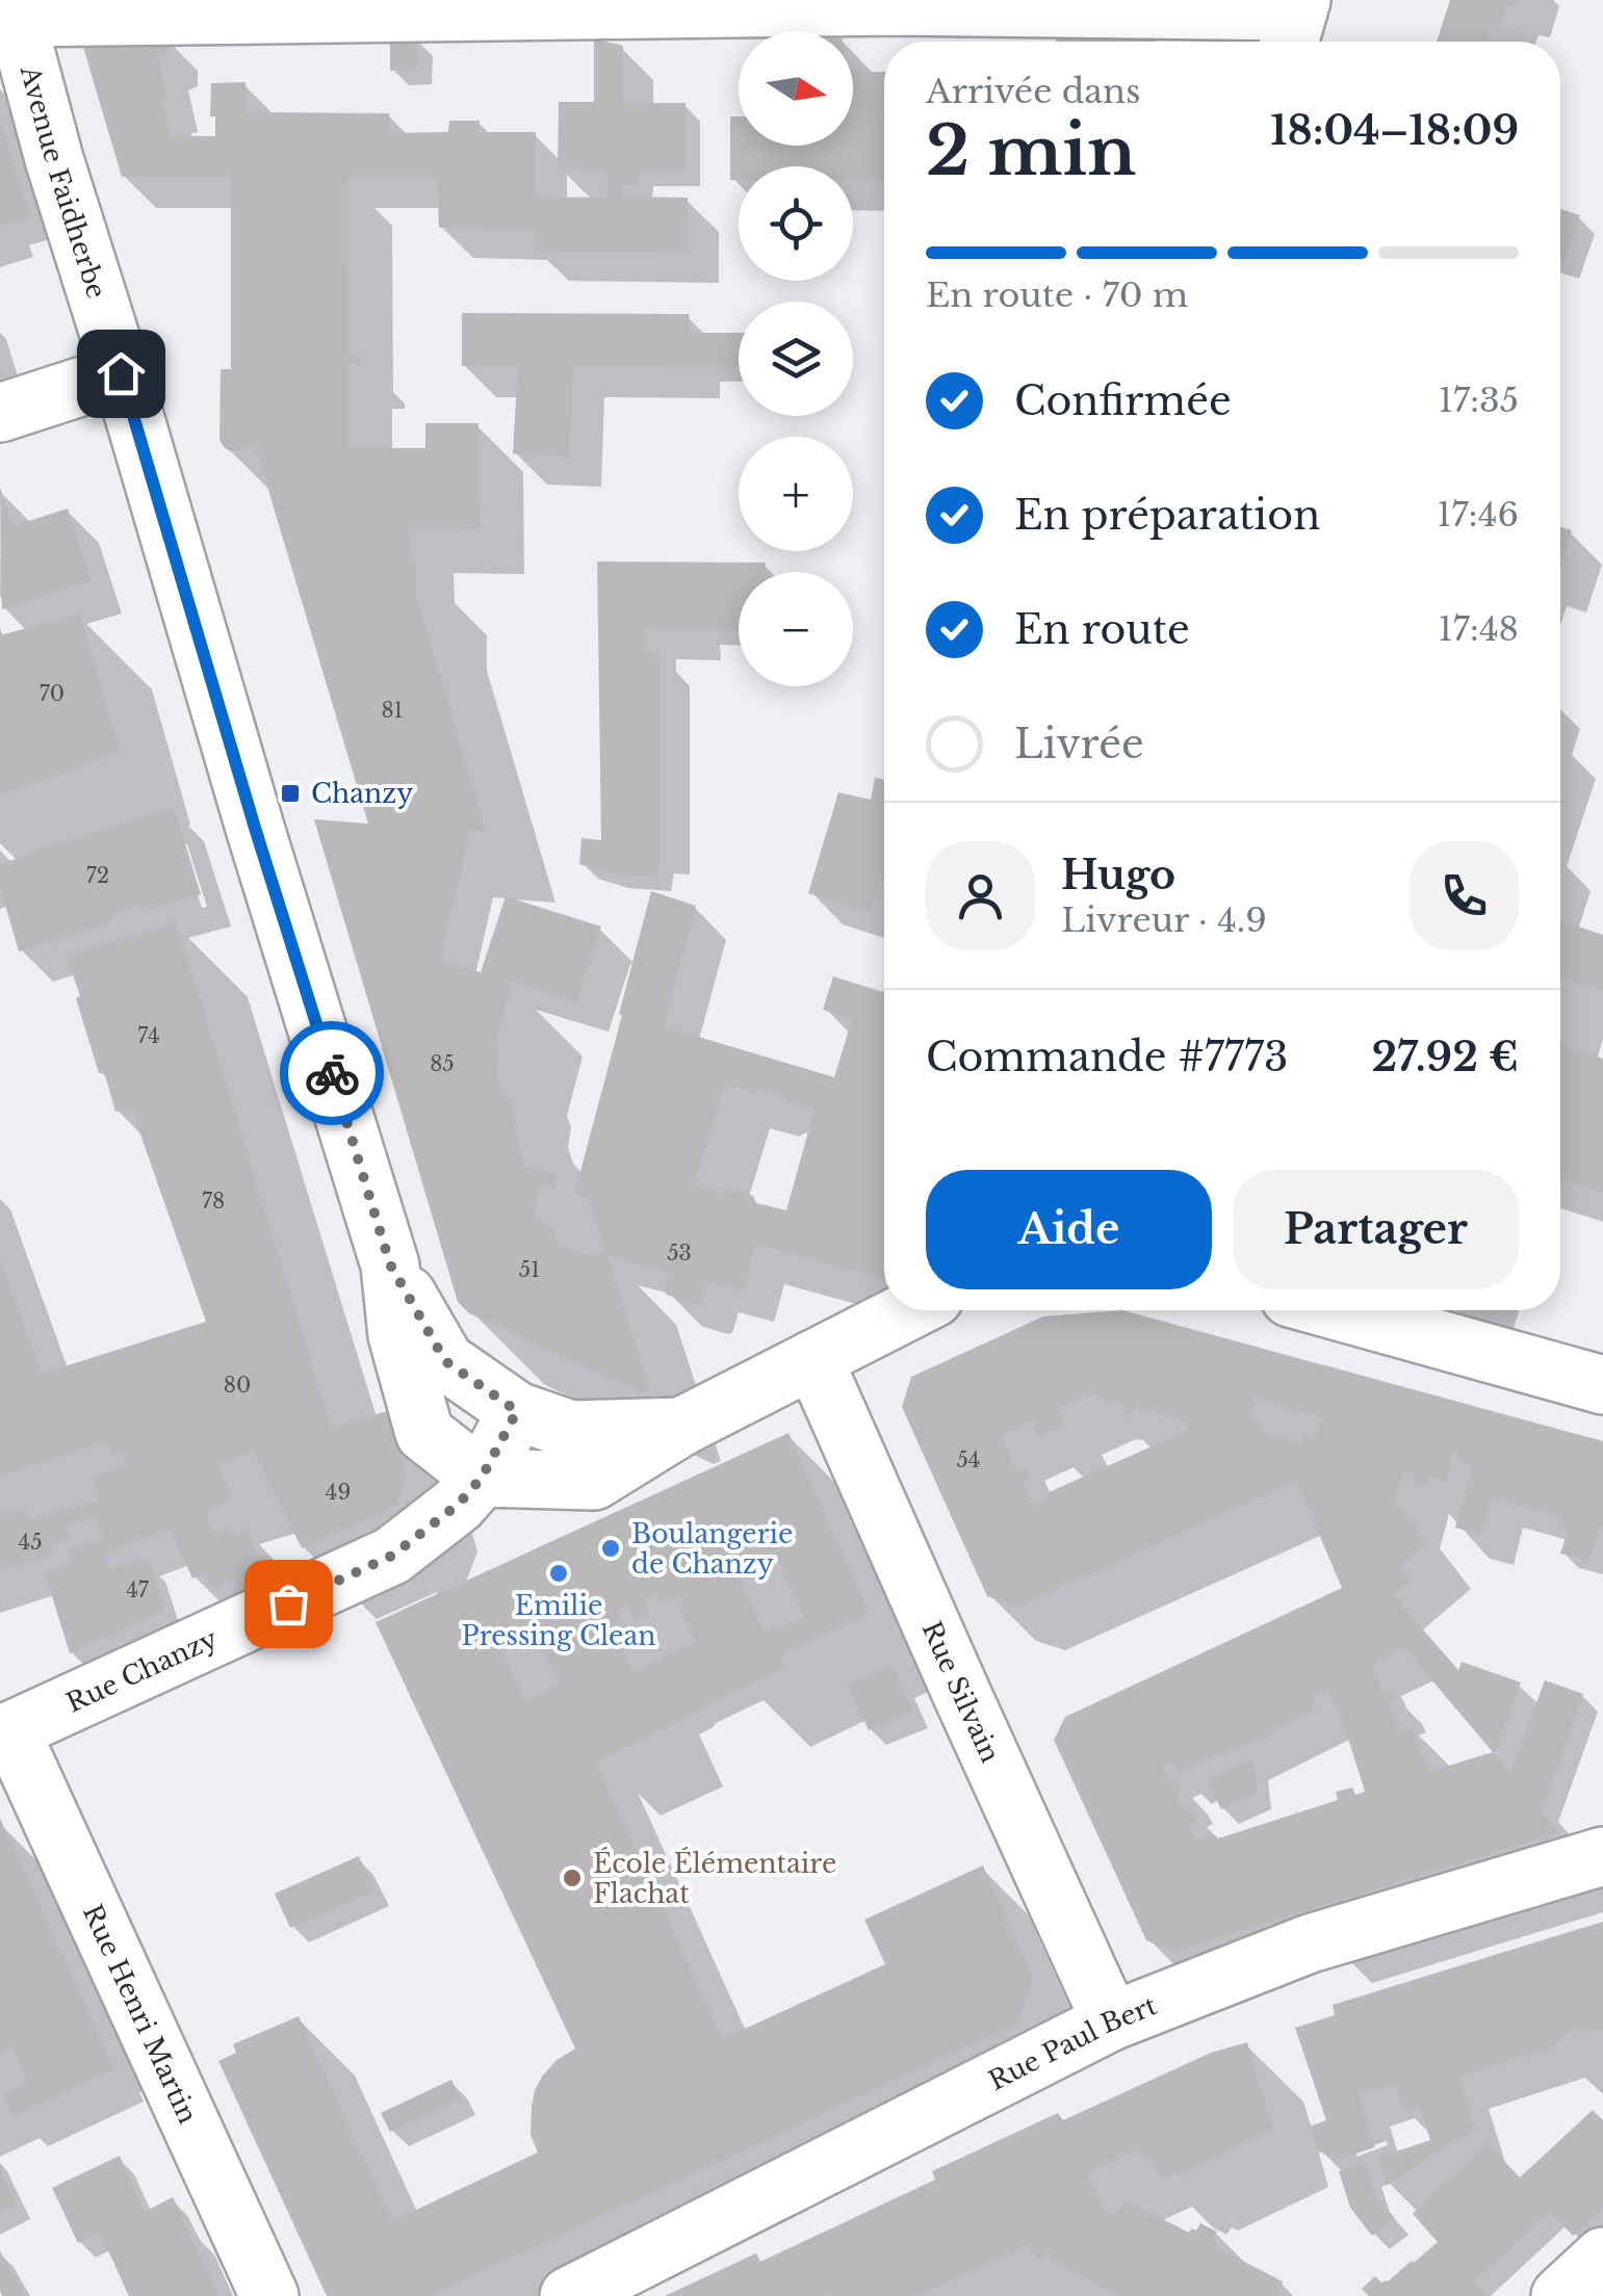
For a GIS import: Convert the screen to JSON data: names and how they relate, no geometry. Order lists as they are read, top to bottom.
{
  "streets": {
    "street": [
      "Avenue Faidherbe",
      "Rue Chanzy",
      "Rue Silvain",
      "Rue Henri Martin",
      "Rue Paul Bert"
    ]
  },
  "crossings": [
    ["Avenue Faidherbe", "Rue Chanzy"],
    ["Rue Chanzy", "Rue Henri Martin"],
    ["Rue Silvain", "Rue Paul Bert"]
  ],
  "places": {
    "transit": ["Chanzy"],
    "other": ["Boulangerie de Chanzy", "Emilie Pressing Clean", "École Élémentaire Flachat"]
  },
  "house_numbers": [
    "70",
    "81",
    "72",
    "74",
    "85",
    "78",
    "53",
    "51",
    "80",
    "54",
    "49",
    "45",
    "47"
  ],
  "north": "right",
  "page": {
    "map_buttons": ["+", "−"],
    "heading": ["2 min", "Arrivée dans", "18:04–18:09"],
    "panel": [
      "Hugo",
      "Livreur · 4.9",
      "Commande #7773",
      "27.92 €"
    ],
    "bar": "En route · 70 m",
    "list": [
      ["Confirmée", "17:35"],
      ["En préparation", "17:46"],
      ["En route", "17:48"],
      "Livrée"
    ],
    "buttons": ["Aide", "Partager"]
  }
}
